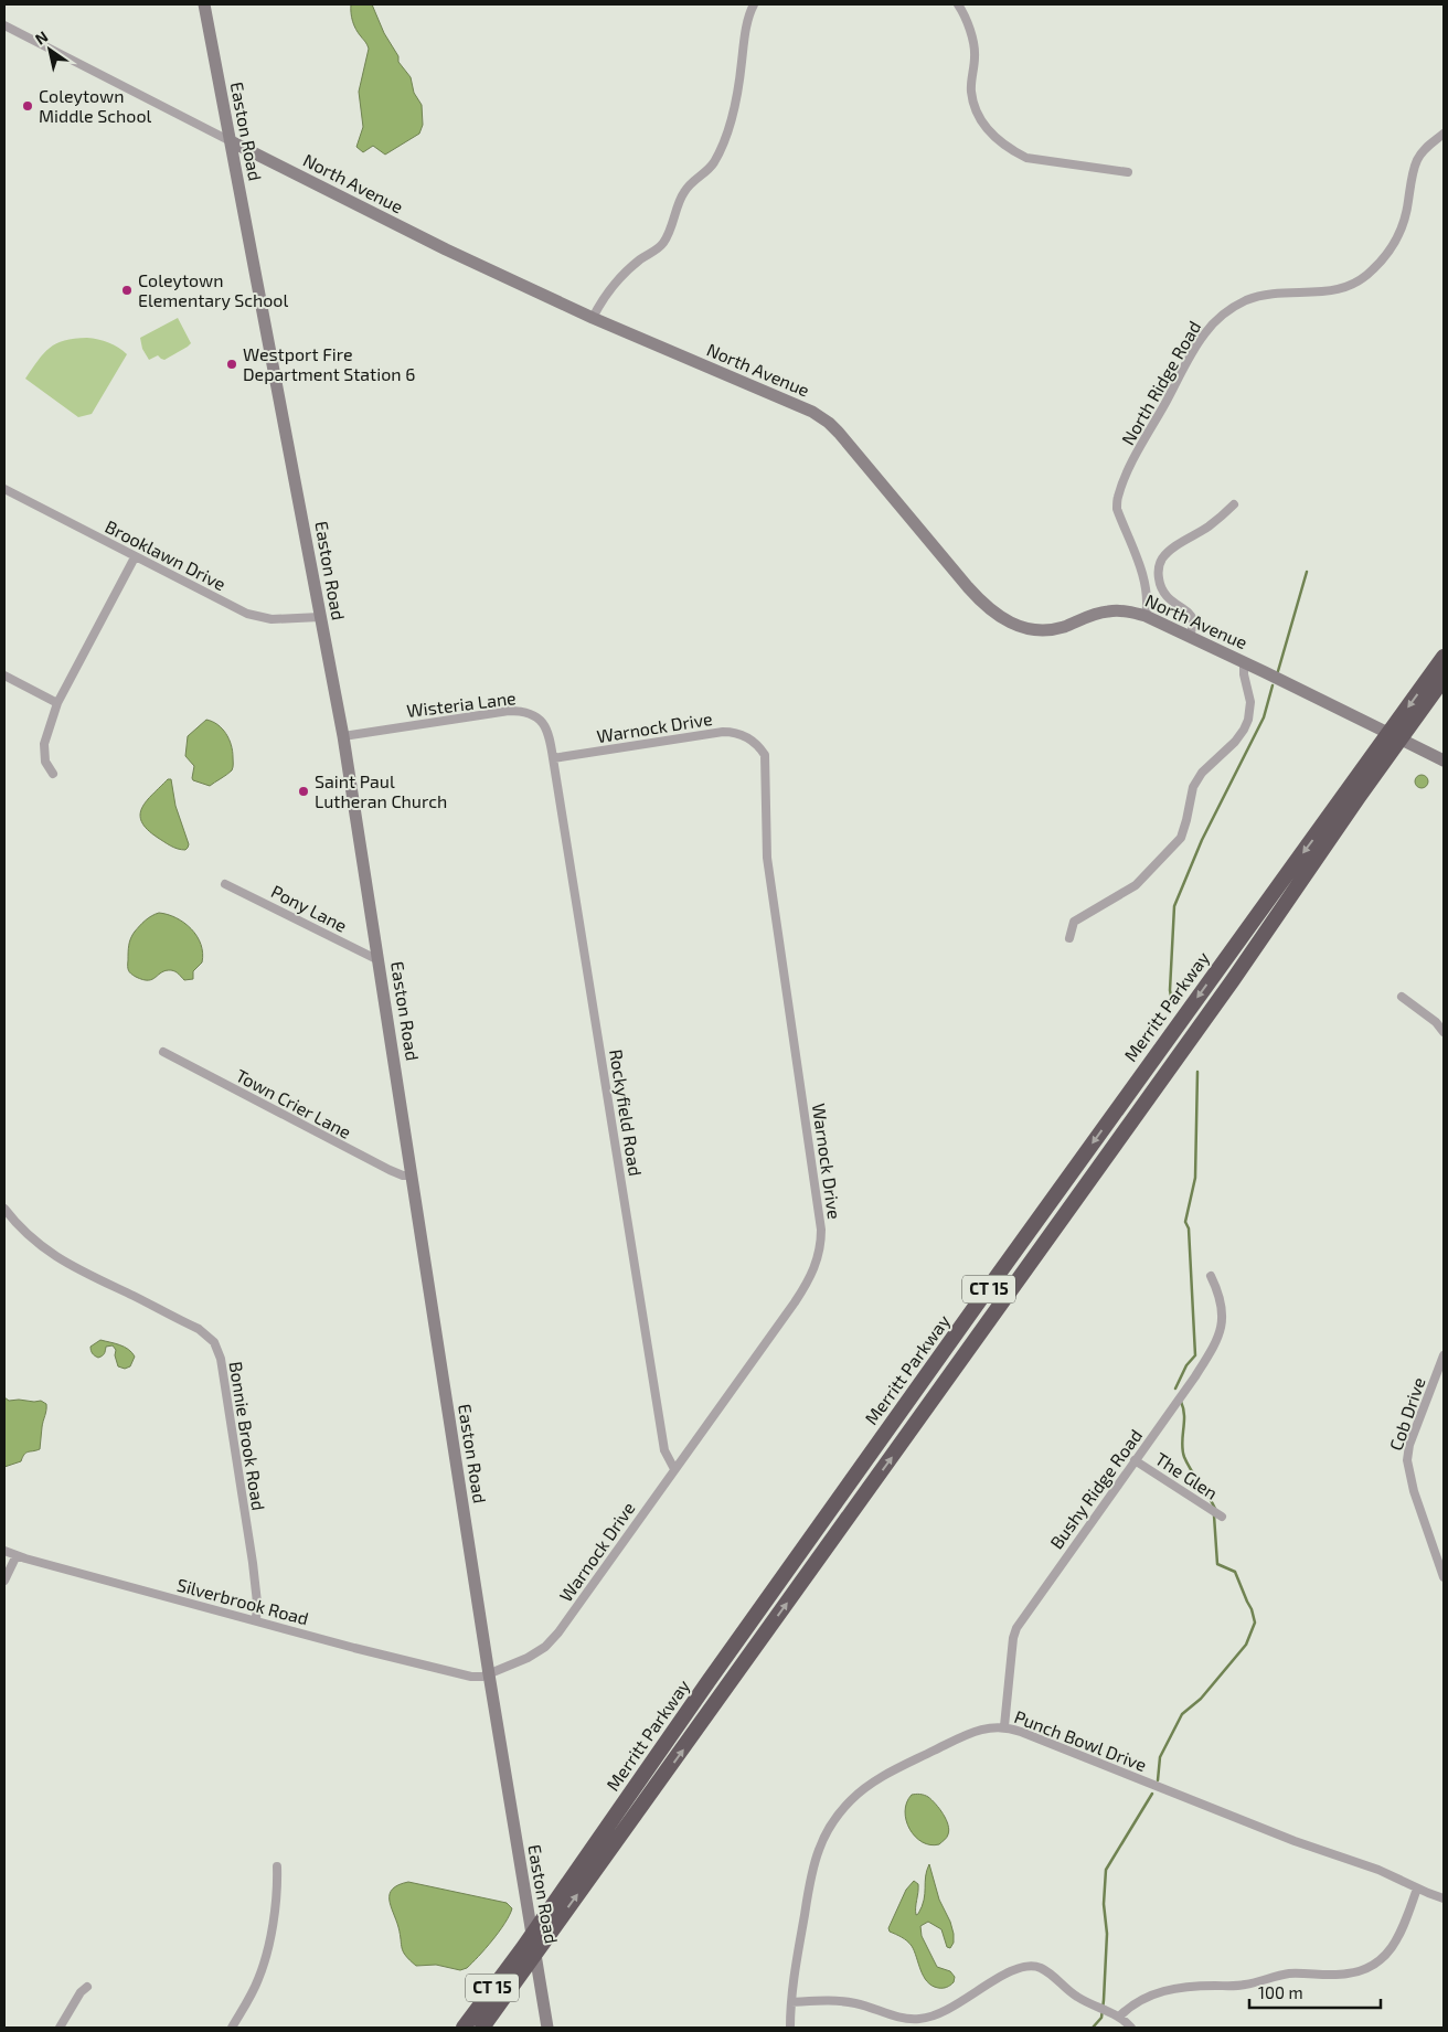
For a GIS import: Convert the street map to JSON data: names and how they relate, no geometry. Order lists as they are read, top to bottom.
{
  "streets": {
    "highway": ["Merritt Parkway", "CT 15"],
    "main road": ["Easton Road", "North Avenue"],
    "street": [
      "North Ridge Road",
      "Brooklawn Drive",
      "Wisteria Lane",
      "Warnock Drive",
      "Pony Lane",
      "Town Crier Lane",
      "Rockyfield Road",
      "Cob Drive",
      "Bonnie Brook Road",
      "The Glen",
      "Bushy Ridge Road",
      "Silverbrook Road",
      "Punch Bowl Drive"
    ]
  },
  "crossings": [
    ["Easton Road", "North Avenue"],
    ["Easton Road", "Brooklawn Drive"],
    ["Easton Road", "Wisteria Lane"],
    ["Easton Road", "Warnock Drive"],
    ["Easton Road", "Pony Lane"],
    ["Easton Road", "Town Crier Lane"],
    ["Easton Road", "Silverbrook Road"],
    ["North Avenue", "North Ridge Road"],
    ["Wisteria Lane", "Warnock Drive"],
    ["Wisteria Lane", "Rockyfield Road"],
    ["Warnock Drive", "Rockyfield Road"],
    ["Warnock Drive", "Silverbrook Road"],
    ["Bonnie Brook Road", "Silverbrook Road"],
    ["The Glen", "Bushy Ridge Road"],
    ["Bushy Ridge Road", "Punch Bowl Drive"]
  ],
  "places": [
    "Coleytown Middle School",
    "Coleytown Elementary School",
    "Westport Fire Department Station 6",
    "Saint Paul Lutheran Church"
  ],
  "scale_bar": "100 m",
  "north": "top left"
}
